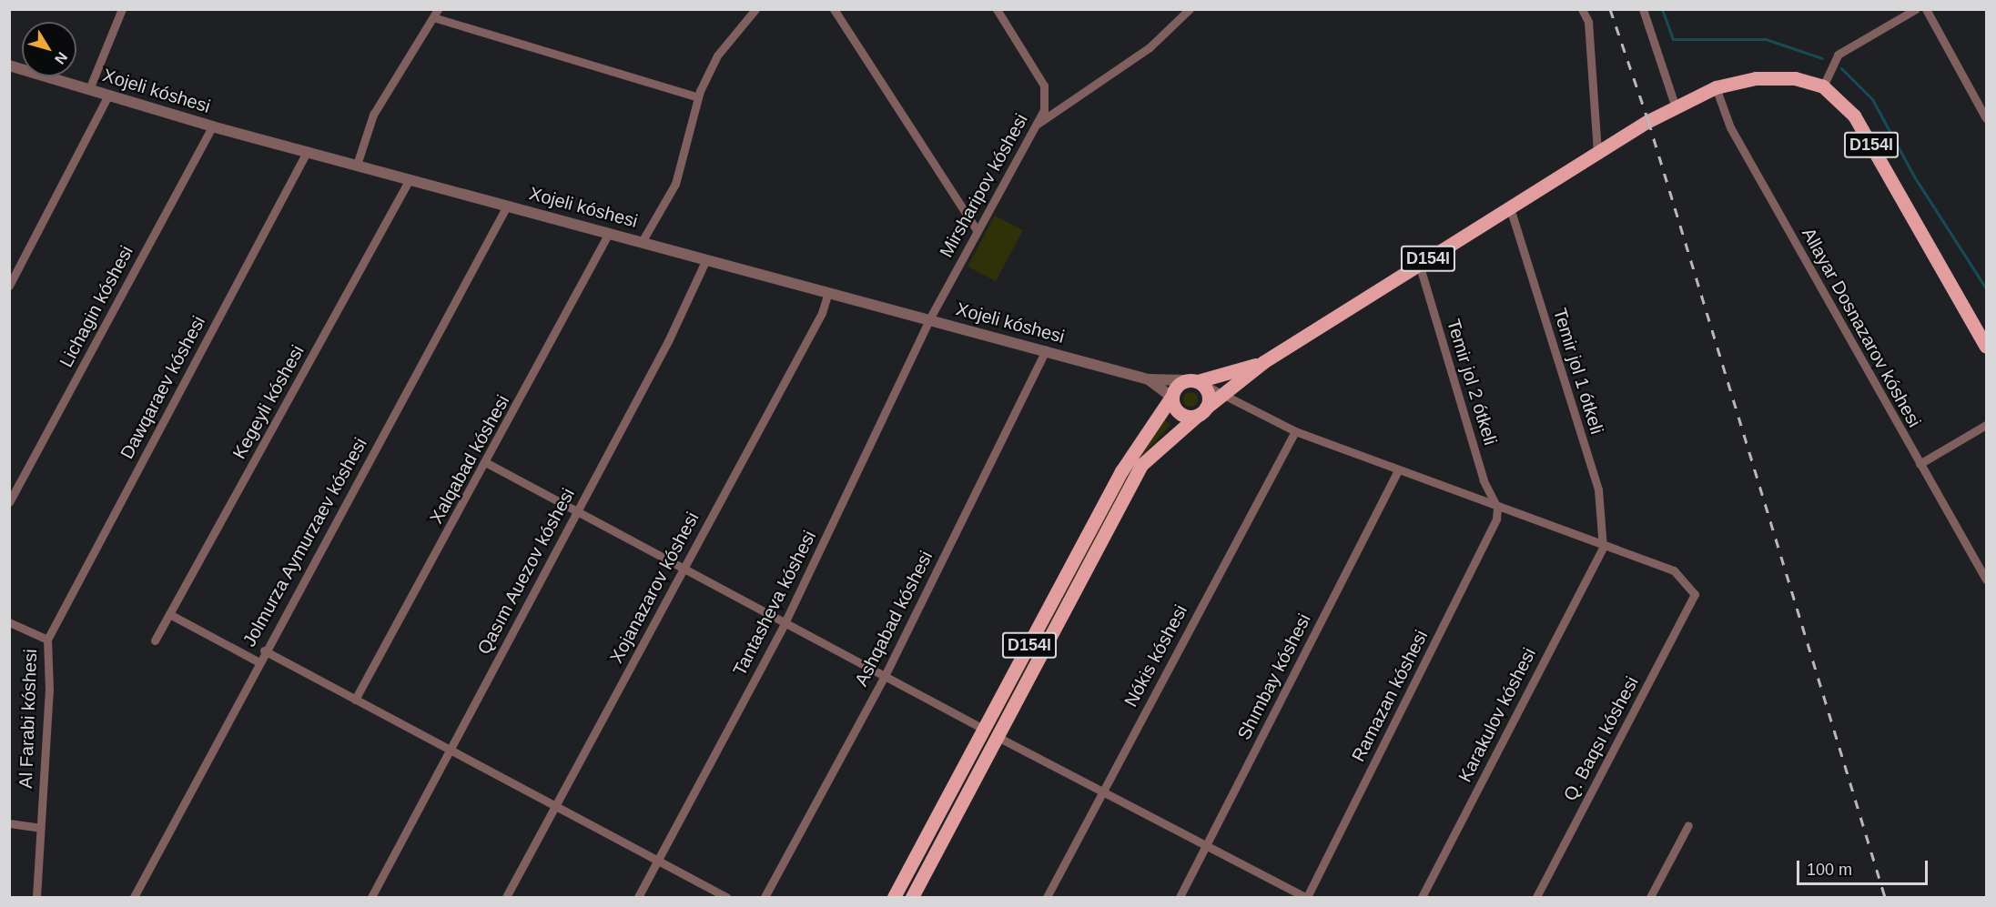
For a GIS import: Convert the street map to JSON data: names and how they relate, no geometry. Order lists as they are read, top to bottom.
{
  "streets": {
    "main road": ["D154l"],
    "street": [
      "Xojeli kóshesi",
      "Mirsharipov kóshesi",
      "Lichagin kóshesi",
      "Allayar Dosnazarov kóshesi",
      "Temir jol 1 ótkeli",
      "Temir jol 2 ótkeli",
      "Dawqaraev kóshesi",
      "Kegeyli kóshesi",
      "Xalqabad kóshesi",
      "Jolmurza Aymurzaev kóshesi",
      "Qasım Auezov kóshesi",
      "Xojanazarov kóshesi",
      "Tantasheva kóshesi",
      "Ashqabad kóshesi",
      "Nókis kóshesi",
      "Shımbay kóshesi",
      "Ramazan kóshesi",
      "Karakulov kóshesi",
      "Al Farabi kóshesi",
      "Q. Baqsı kóshesi"
    ]
  },
  "crossings": [
    ["Xojeli kóshesi", "Mirsharipov kóshesi"],
    ["Xojeli kóshesi", "Lichagin kóshesi"],
    ["Xojeli kóshesi", "Dawqaraev kóshesi"],
    ["Xojeli kóshesi", "Kegeyli kóshesi"],
    ["Xojeli kóshesi", "Xalqabad kóshesi"],
    ["Xojeli kóshesi", "Jolmurza Aymurzaev kóshesi"],
    ["Xojeli kóshesi", "Qasım Auezov kóshesi"],
    ["Xojeli kóshesi", "Xojanazarov kóshesi"],
    ["Xojeli kóshesi", "Tantasheva kóshesi"],
    ["Xojeli kóshesi", "Ashqabad kóshesi"],
    ["D154l", "Allayar Dosnazarov kóshesi"],
    ["D154l", "Temir jol 1 ótkeli"],
    ["D154l", "Temir jol 2 ótkeli"],
    ["Mirsharipov kóshesi", "Tantasheva kóshesi"],
    ["Temir jol 1 ótkeli", "Karakulov kóshesi"],
    ["Temir jol 1 ótkeli", "Q. Baqsı kóshesi"],
    ["Temir jol 2 ótkeli", "Ramazan kóshesi"],
    ["Dawqaraev kóshesi", "Al Farabi kóshesi"],
    ["Karakulov kóshesi", "Q. Baqsı kóshesi"]
  ],
  "scale_bar": "100 m",
  "north": "bottom right"
}
